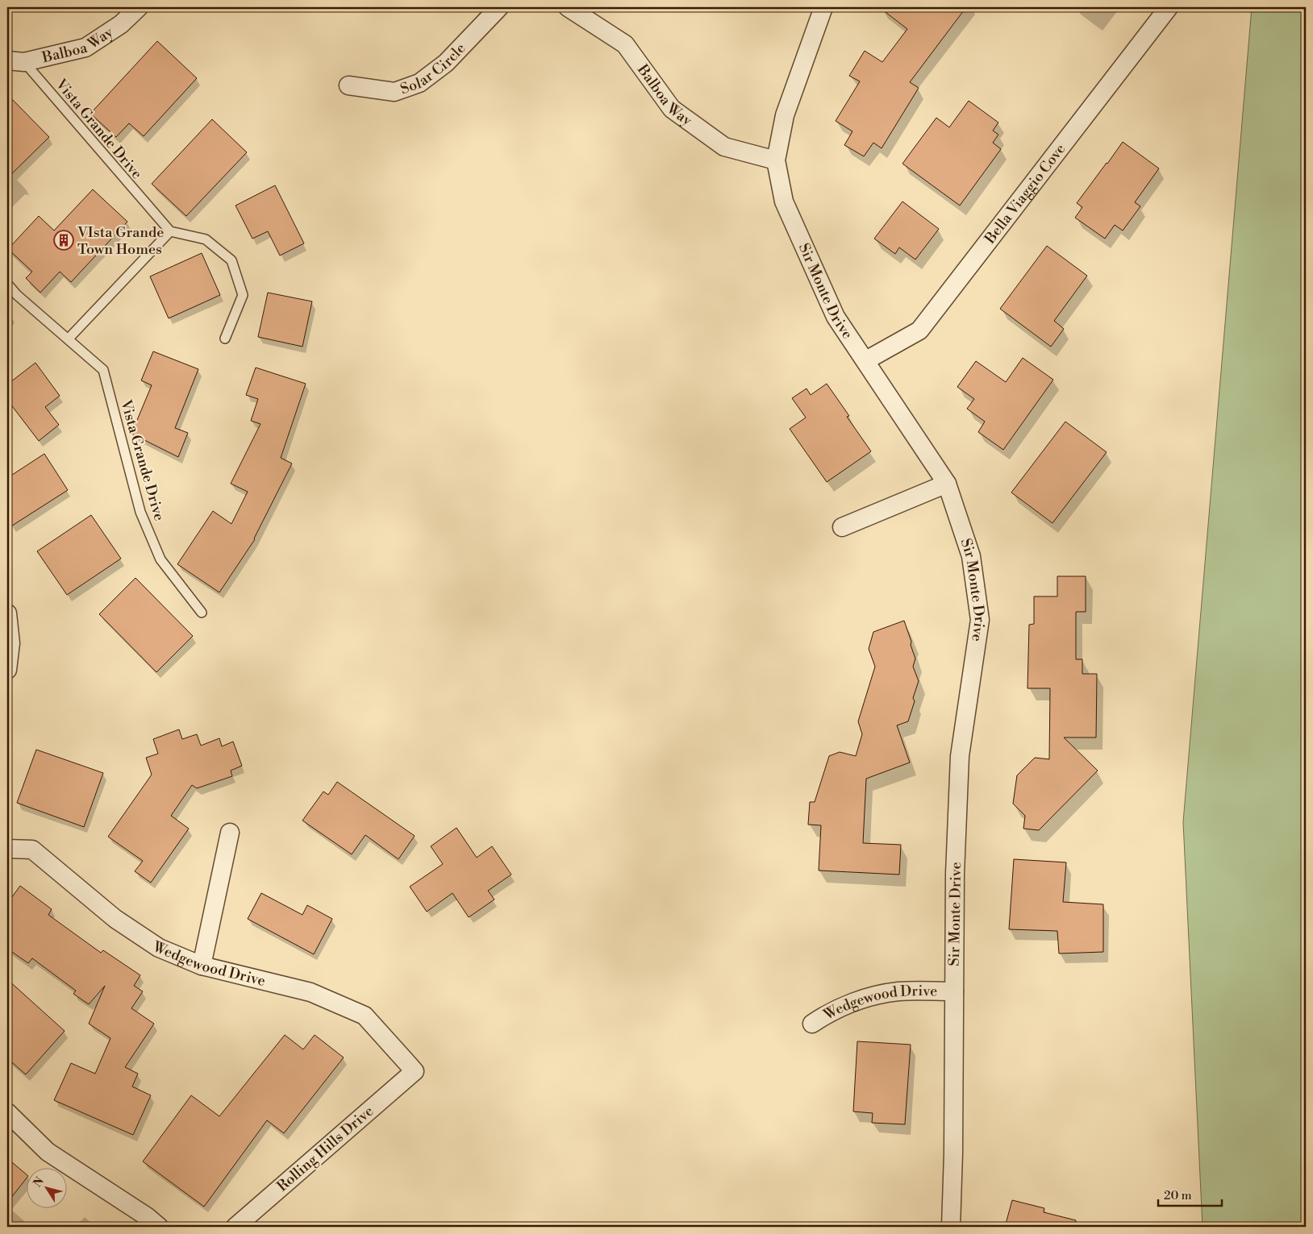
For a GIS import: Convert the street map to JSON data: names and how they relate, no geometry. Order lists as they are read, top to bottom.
{
  "streets": {
    "street": [
      "Balboa Way",
      "Solar Circle",
      "Bella Viaggio Cove",
      "Sir Monte Drive",
      "Wedgewood Drive",
      "Rolling Hills Drive"
    ],
    "lane": ["Vista Grande Drive"]
  },
  "crossings": [
    ["Balboa Way", "Vista Grande Drive"],
    ["Balboa Way", "Sir Monte Drive"],
    ["Bella Viaggio Cove", "Sir Monte Drive"],
    ["Sir Monte Drive", "Wedgewood Drive"],
    ["Wedgewood Drive", "Rolling Hills Drive"]
  ],
  "places": {
    "building": ["VIsta Grande Town Homes"]
  },
  "scale_bar": "20 m",
  "north": "top left"
}
